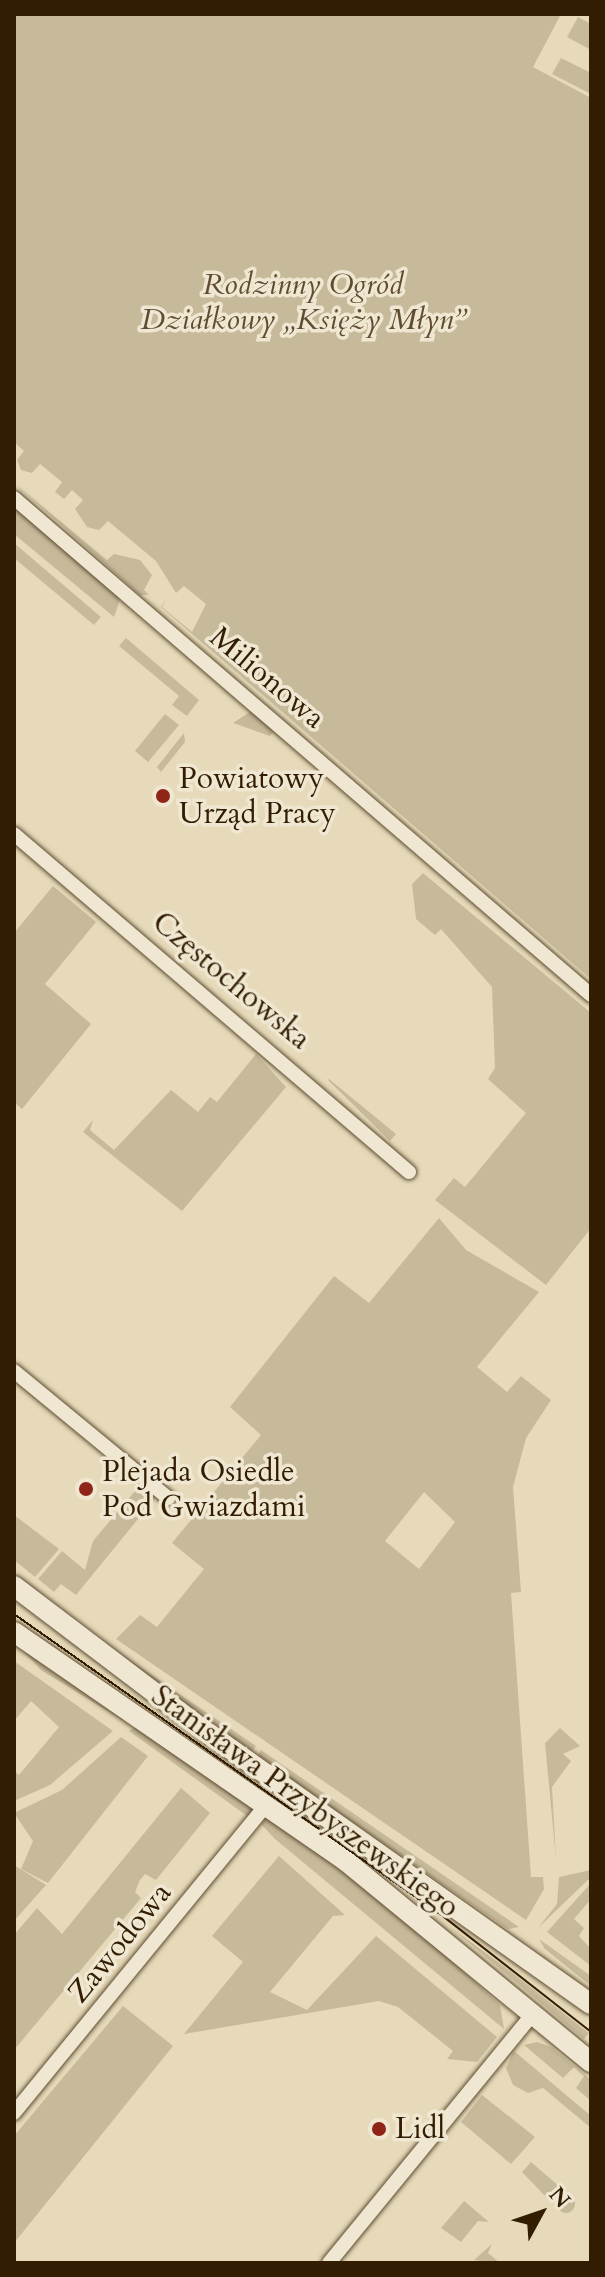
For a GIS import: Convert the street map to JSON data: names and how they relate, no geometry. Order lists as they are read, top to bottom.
{
  "streets": {
    "main road": ["Stanisława Przybyszewskiego"],
    "street": ["Milionowa", "Częstochowska", "Zawodowa"]
  },
  "crossings": [
    ["Stanisława Przybyszewskiego", "Zawodowa"]
  ],
  "parks": ["Rodzinny Ogród Działkowy „Księży Młyn”"],
  "places": ["Powiatowy Urząd Pracy", "Plejada Osiedle Pod Gwiazdami", "Lidl"],
  "north": "top right"
}
